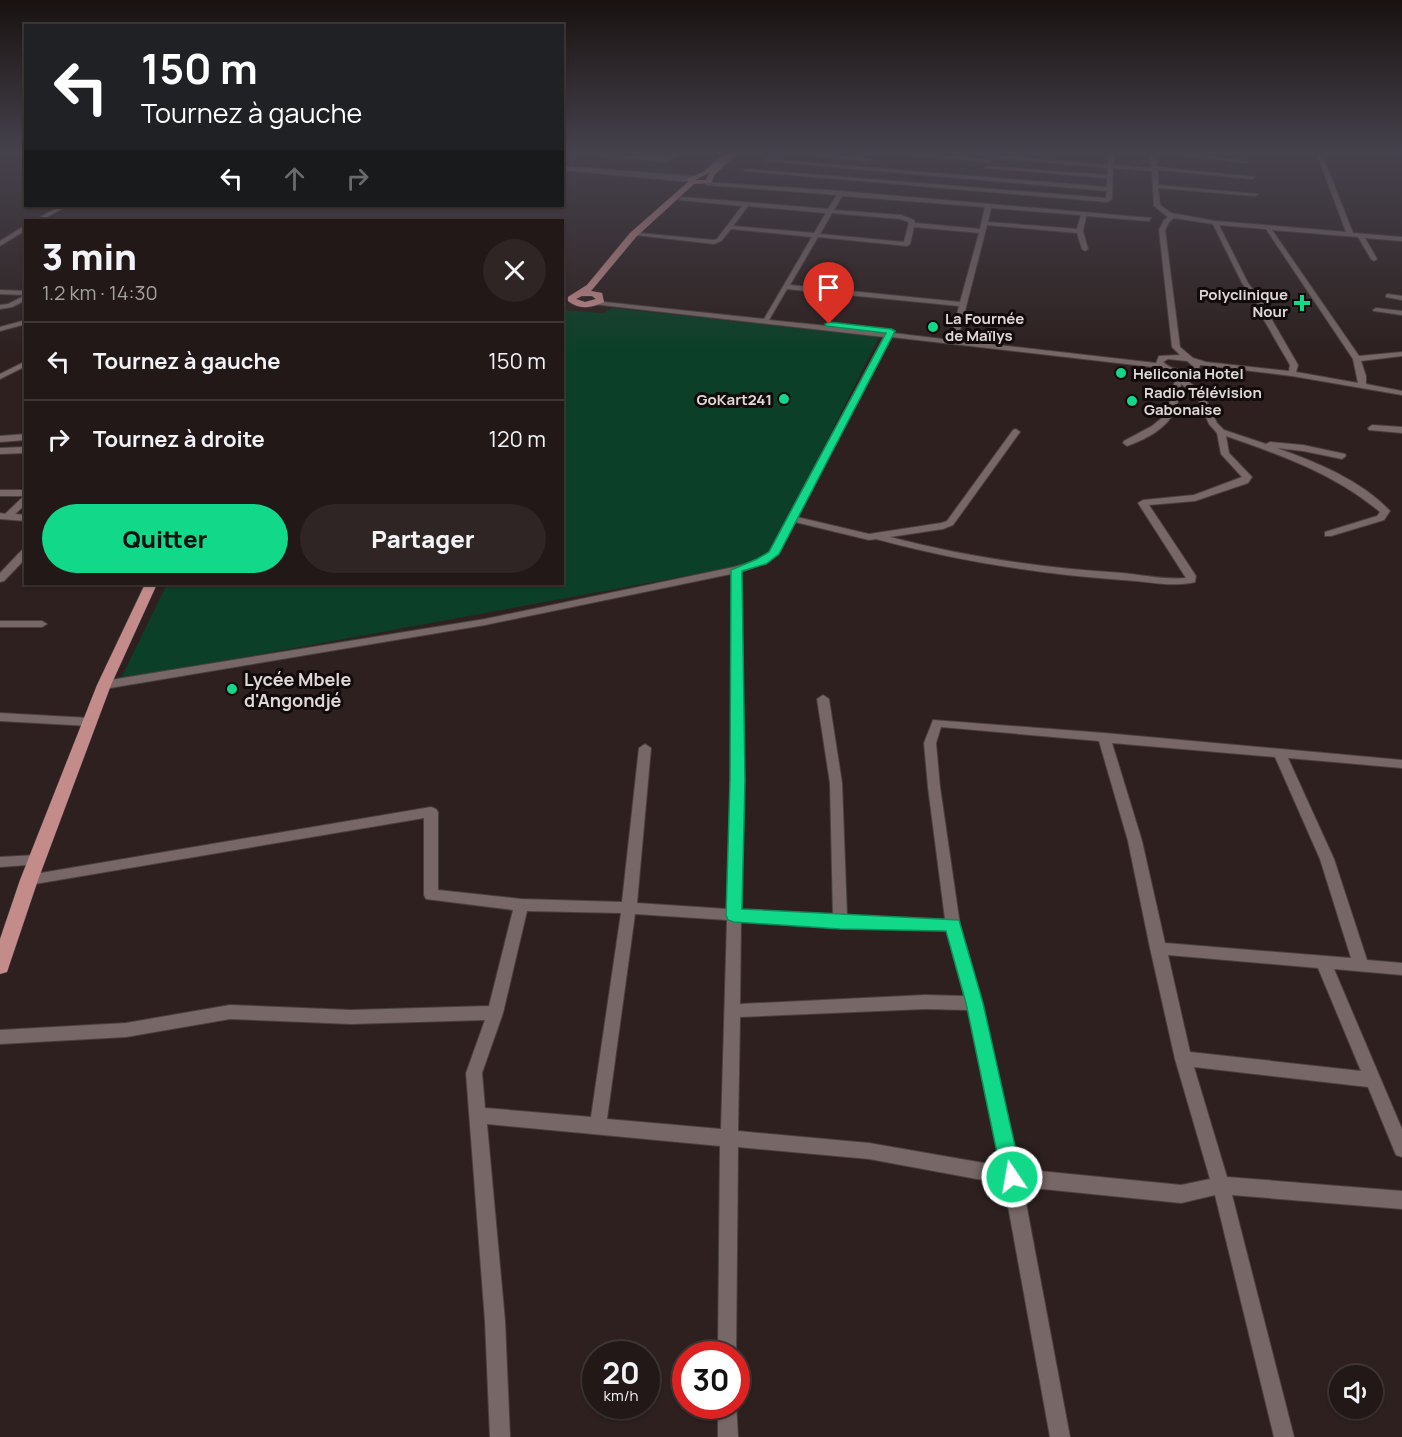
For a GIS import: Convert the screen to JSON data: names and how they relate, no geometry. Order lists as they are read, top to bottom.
{
  "places": {
    "health": ["Polyclinique Nour"],
    "other": [
      "La Fournée de Maïlys",
      "Heliconia Hotel",
      "GoKart241",
      "Radio Télévision Gabonaise",
      "Lycée Mbele d'Angondjé"
    ]
  },
  "page": {
    "turn": ["150 m", "Tournez à gauche"],
    "heading": ["3 min", "1.2 km · 14:30"],
    "list": [
      {
        "name": "Tournez à gauche",
        "value": "150 m"
      },
      {
        "name": "Tournez à droite",
        "value": "120 m"
      }
    ],
    "buttons": ["Quitter", "Partager"],
    "speed": "20 km/h",
    "limit": "30"
  }
}
